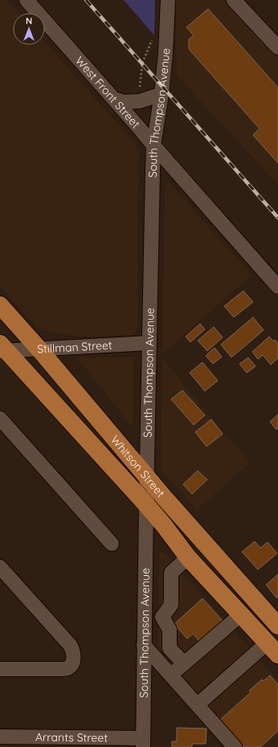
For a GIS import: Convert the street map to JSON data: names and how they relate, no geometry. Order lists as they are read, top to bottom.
{
  "streets": {
    "main road": ["Whitson Street"],
    "street": [
      "West Front Street",
      "South Thompson Avenue",
      "Stillman Street",
      "Arrants Street"
    ]
  },
  "crossings": [
    ["West Front Street", "South Thompson Avenue"],
    ["South Thompson Avenue", "Stillman Street"],
    ["South Thompson Avenue", "Whitson Street"],
    ["South Thompson Avenue", "Arrants Street"],
    ["Stillman Street", "Whitson Street"]
  ],
  "north": "top"
}
